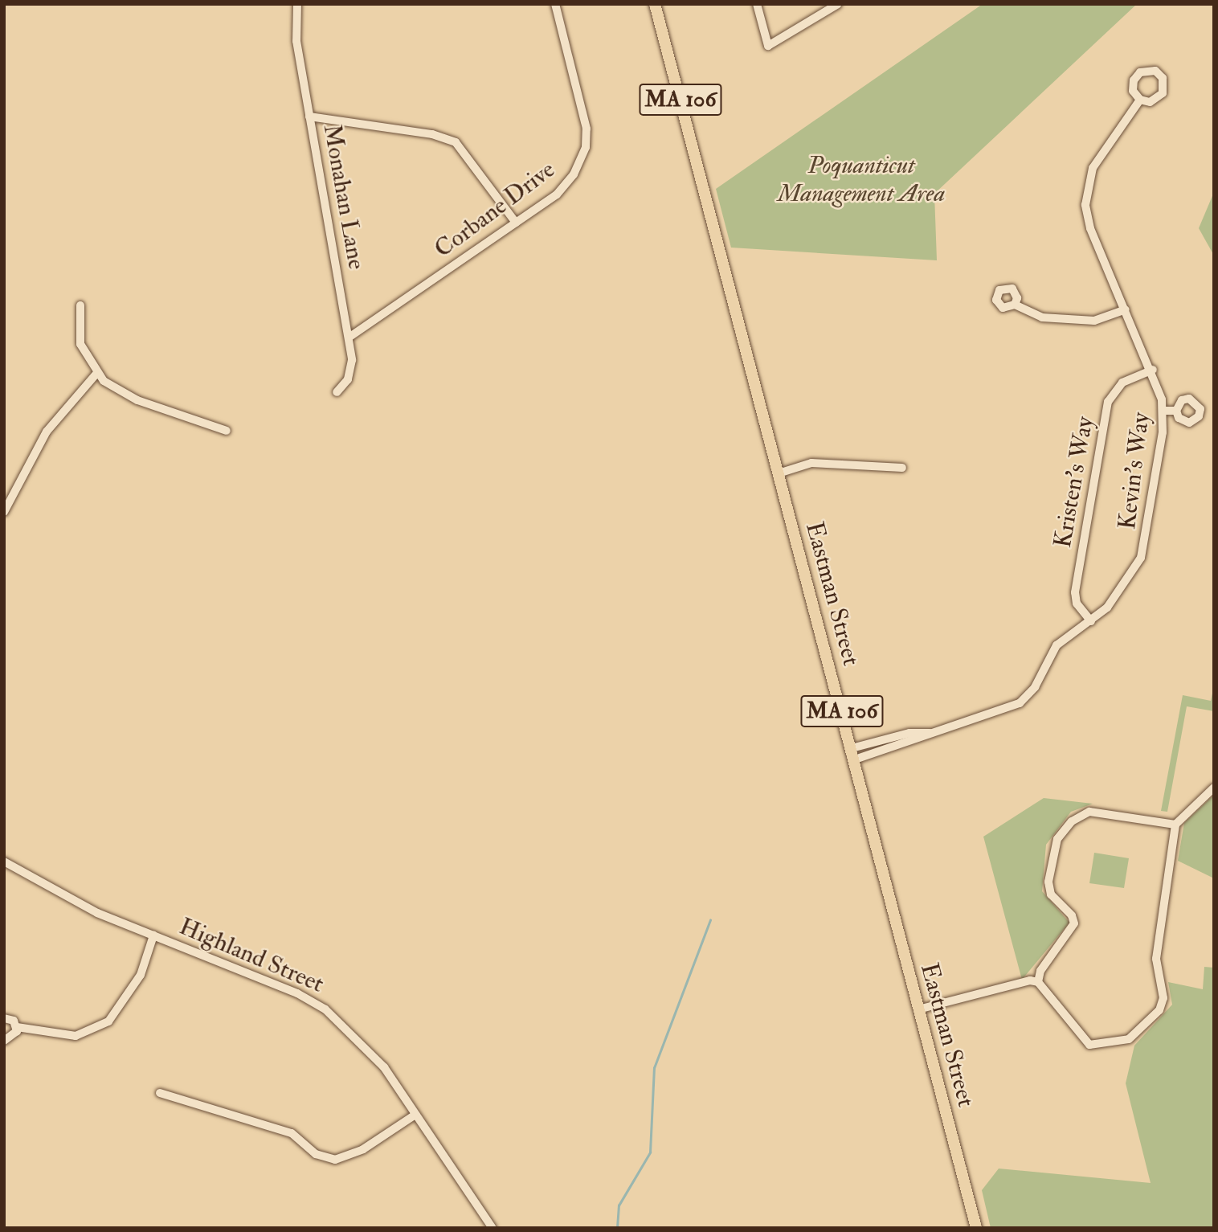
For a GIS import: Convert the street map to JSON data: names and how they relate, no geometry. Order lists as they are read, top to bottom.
{
  "streets": {
    "main road": ["MA 106", "Eastman Street"],
    "street": [
      "Monahan Lane",
      "Corbane Drive",
      "Kevin's Way",
      "Kristen's Way",
      "Highland Street"
    ]
  },
  "crossings": [
    ["Monahan Lane", "Corbane Drive"],
    ["Kevin's Way", "Kristen's Way"],
    ["Kevin's Way", "Eastman Street"]
  ],
  "parks": ["Poquanticut Management Area"]
}
